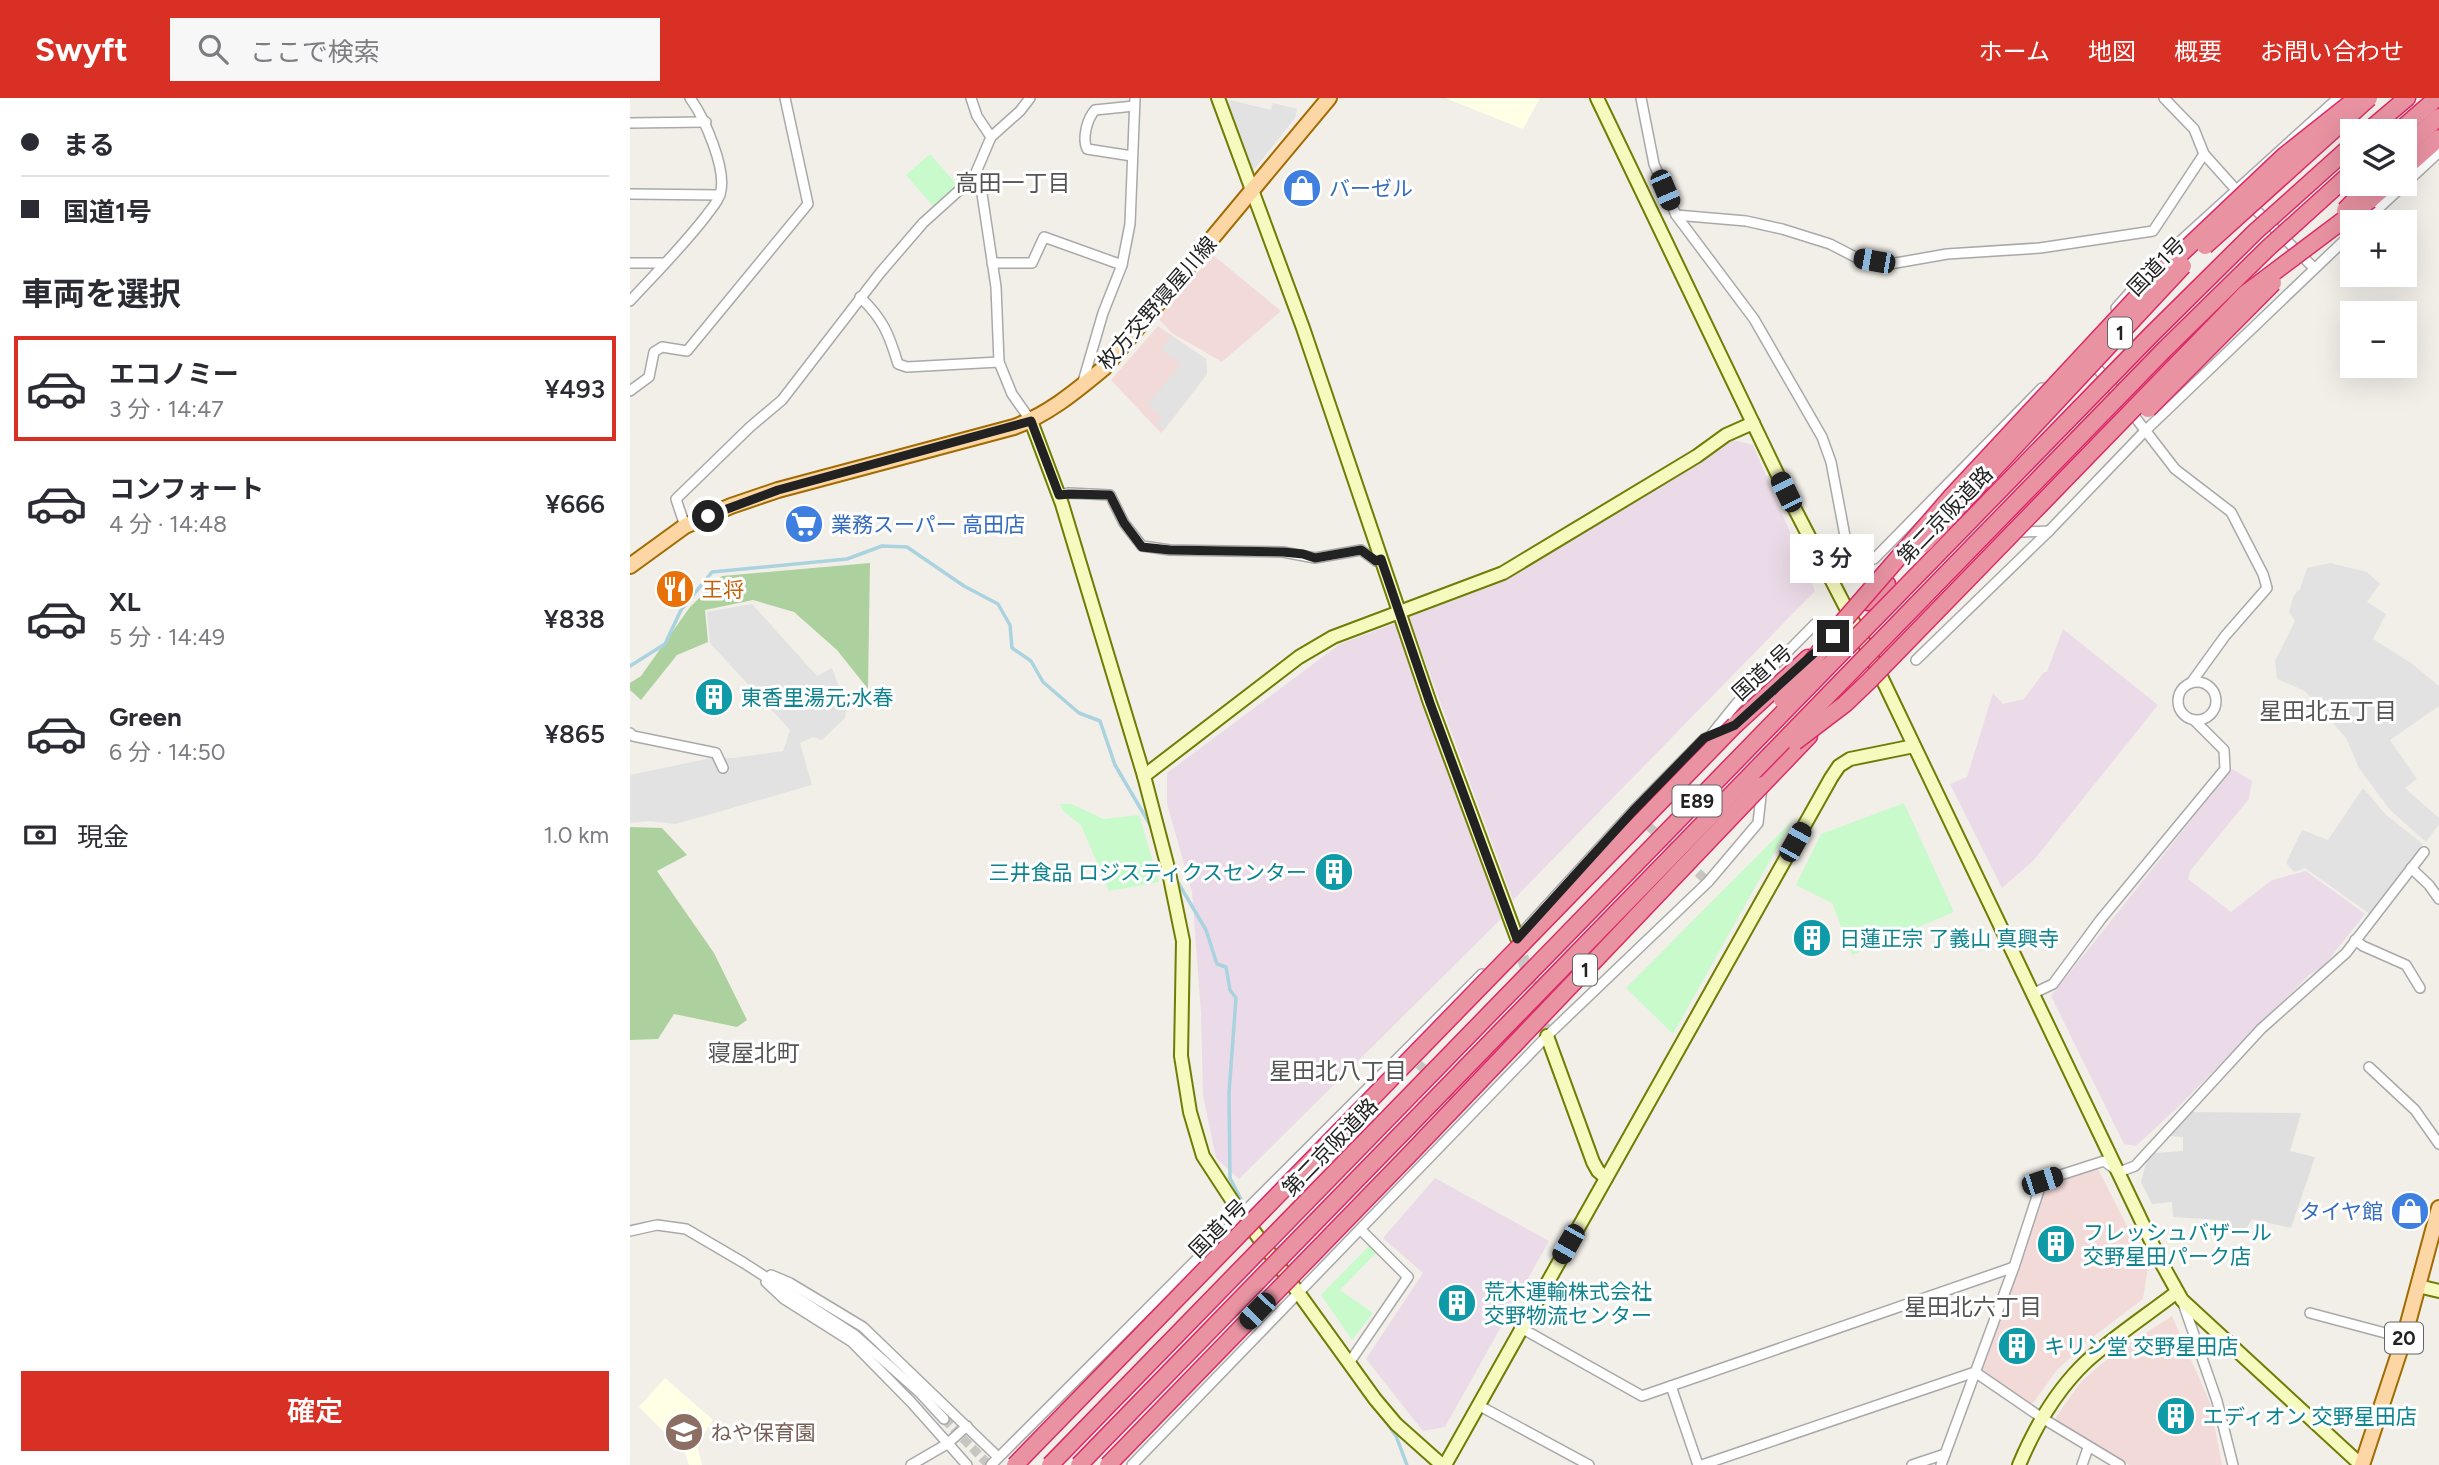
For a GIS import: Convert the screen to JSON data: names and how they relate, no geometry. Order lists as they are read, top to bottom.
{
  "streets": {
    "highway": [
      "国道1号",
      "1",
      "第二京阪道路",
      "E89"
    ],
    "main road": ["枚方交野寝屋川線", "20"]
  },
  "crossings": [
    ["1", "第二京阪道路"]
  ],
  "districts": [
    "高田一丁目",
    "星田北五丁目",
    "寝屋北町",
    "星田北八丁目",
    "星田北六丁目"
  ],
  "places": {
    "shop": ["バーゼル", "タイヤ館"],
    "supermarket": ["業務スーパー 高田店"],
    "restaurant": ["王将"],
    "building": [
      "東香里湯元;水春",
      "三井食品 ロジスティクスセンター",
      "日蓮正宗 了義山 真興寺",
      "フレッシュバザール 交野星田パーク店",
      "荒木運輸株式会社 交野物流センター",
      "キリン堂 交野星田店",
      "エディオン 交野星田店"
    ],
    "school or university": ["ねや保育園"]
  },
  "page": {
    "header": "Swyft",
    "search": "ここで検索",
    "nav": [
      "ホーム",
      "地図",
      "概要",
      "お問い合わせ"
    ],
    "banner": ["まる", "国道1号"],
    "map_buttons": ["+", "−"],
    "heading": "車両を選択",
    "list": [
      {
        "name": "エコノミー",
        "note": "3 分 · 14:47",
        "value": "¥493"
      },
      {
        "name": "コンフォート",
        "note": "4 分 · 14:48",
        "value": "¥666"
      },
      {
        "name": "XL",
        "note": "5 分 · 14:49",
        "value": "¥838"
      },
      {
        "name": "Green",
        "note": "6 分 · 14:50",
        "value": "¥865"
      }
    ],
    "bubble": "3 分",
    "pay": ["現金", "1.0 km"],
    "buttons": "確定"
  }
}
